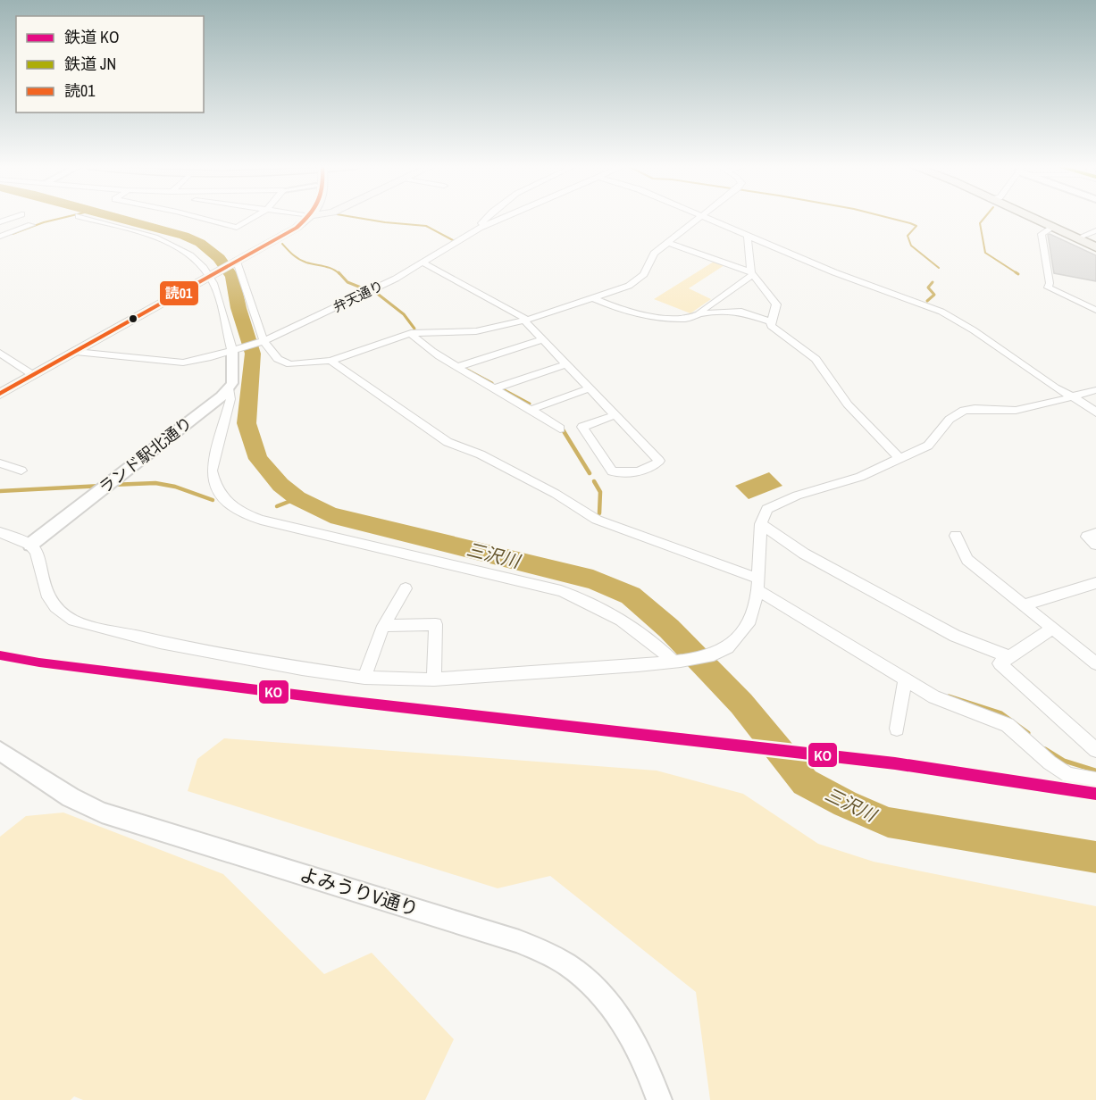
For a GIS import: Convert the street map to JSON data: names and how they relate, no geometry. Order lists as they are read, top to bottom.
{
  "streets": {
    "street": ["弁天通り", "ランド駅北通り", "よみうりV通り"]
  },
  "water": ["三沢川"],
  "lines": ["transit line 読01", "rail line KO"],
  "legend": ["鉄道 KO", "鉄道 JN", "読01"]
}
